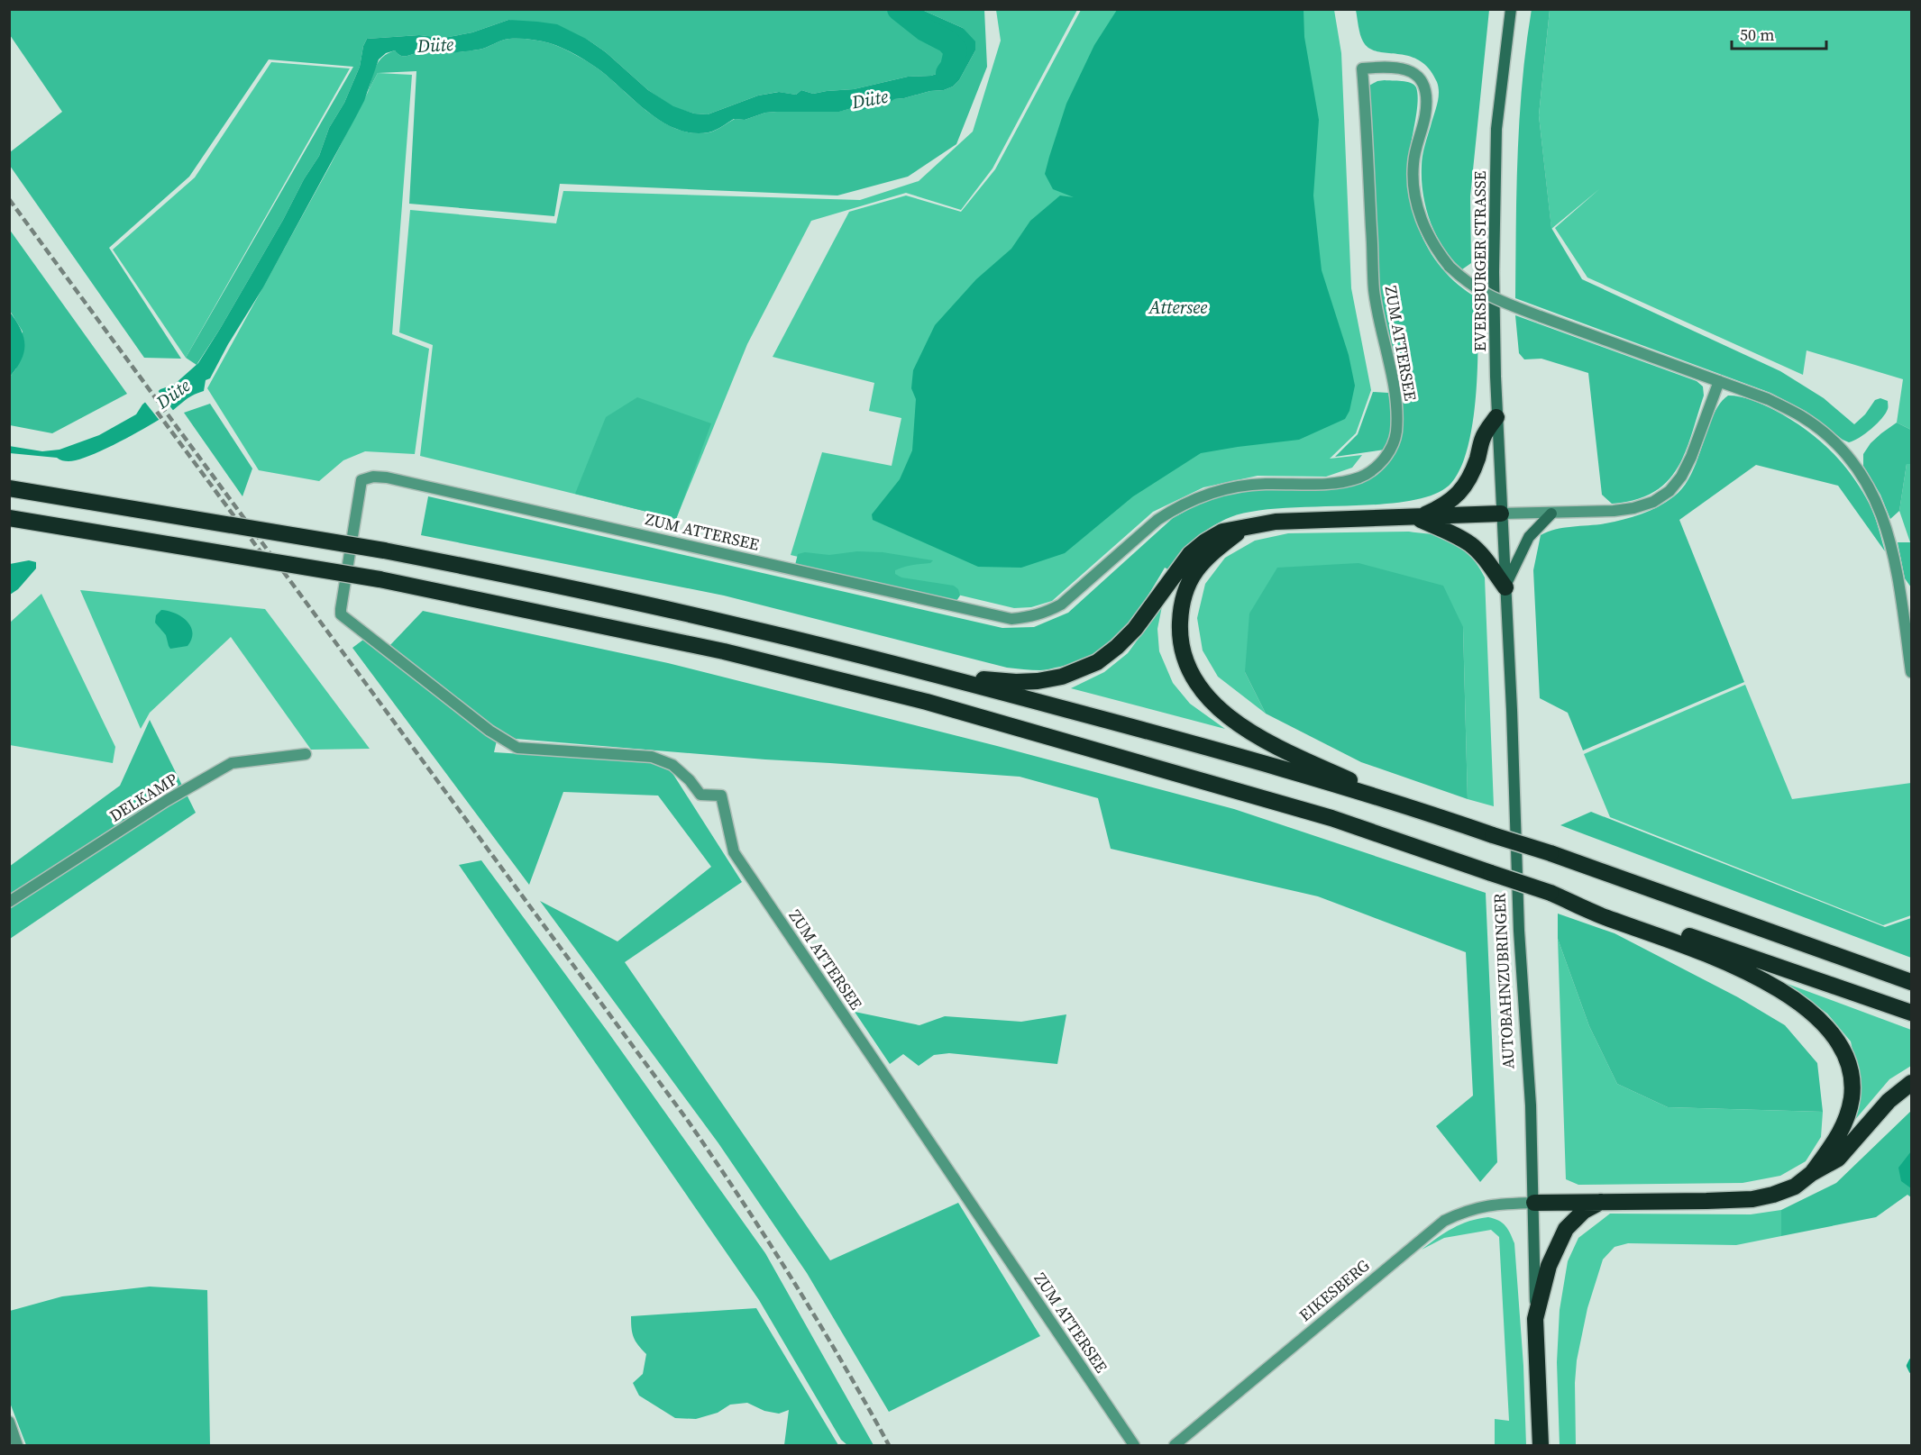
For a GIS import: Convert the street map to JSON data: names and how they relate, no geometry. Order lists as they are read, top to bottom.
{
  "streets": {
    "highway": ["AUTOBAHNZUBRINGER"],
    "main road": ["EVERSBURGER STRASSE"],
    "street": ["ZUM ATTERSEE", "DELKAMP", "EIKESBERG"]
  },
  "crossings": [
    ["EVERSBURGER STRASSE", "AUTOBAHNZUBRINGER"],
    ["AUTOBAHNZUBRINGER", "EIKESBERG"]
  ],
  "water": ["Düte", "Attersee"],
  "scale_bar": "50 m"
}
